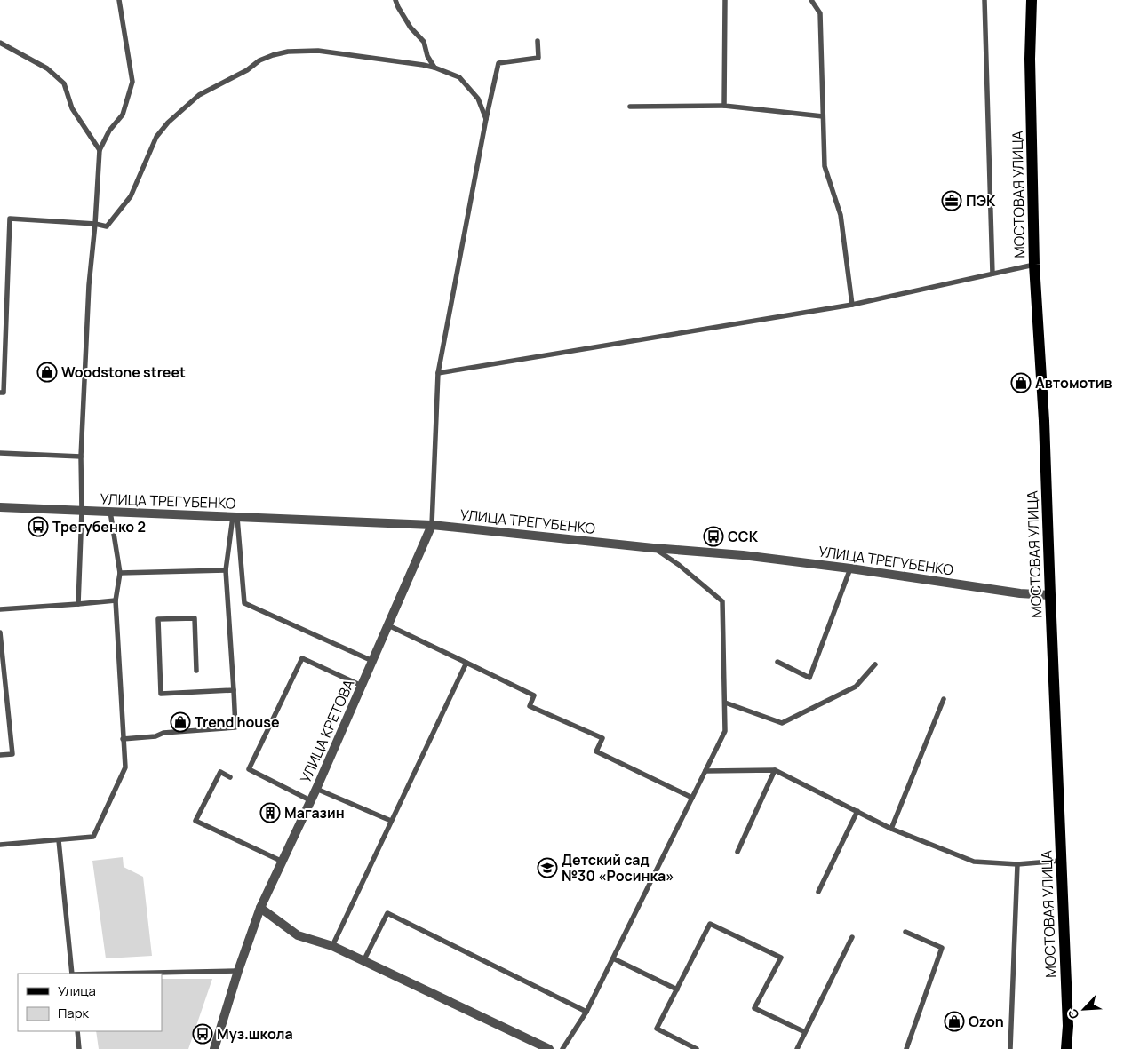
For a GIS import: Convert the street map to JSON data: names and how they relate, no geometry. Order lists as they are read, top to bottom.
{
  "streets": {
    "main road": ["МОСТОВАЯ УЛИЦА"],
    "street": ["УЛИЦА ТРЕГУБЕНКО", "УЛИЦА КРЕТОВА"]
  },
  "crossings": [
    ["МОСТОВАЯ УЛИЦА", "УЛИЦА ТРЕГУБЕНКО"],
    ["УЛИЦА ТРЕГУБЕНКО", "УЛИЦА КРЕТОВА"]
  ],
  "places": {
    "office": ["ПЭК"],
    "shop": [
      "Woodstone street",
      "Автомотив",
      "Trend house",
      "Ozon"
    ],
    "bus stop": ["Трегубенко 2", "ССК", "Муз.школа"],
    "building": ["Магазин"],
    "school or university": ["Детский сад №30 «Росинка»"]
  },
  "legend": ["Улица", "Парк"],
  "north": "bottom left"
}
